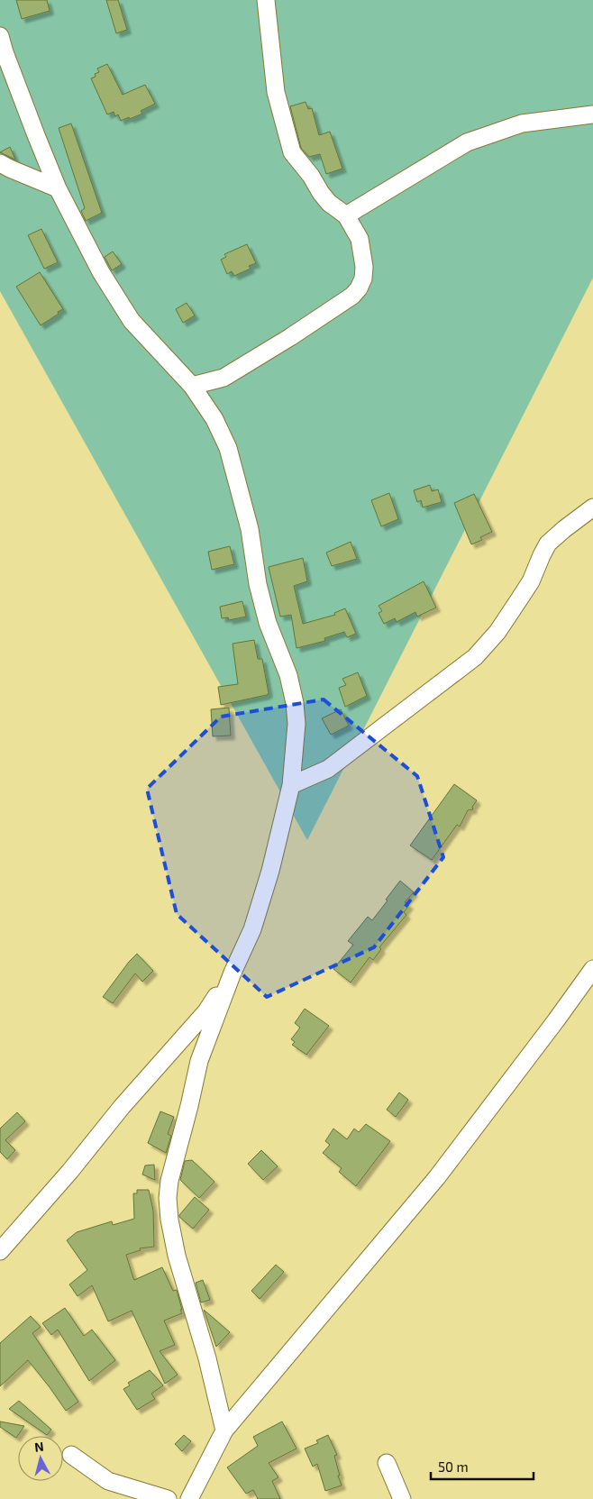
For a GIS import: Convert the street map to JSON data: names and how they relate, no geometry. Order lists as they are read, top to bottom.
{
  "scale_bar": "50 m",
  "north": "top"
}
